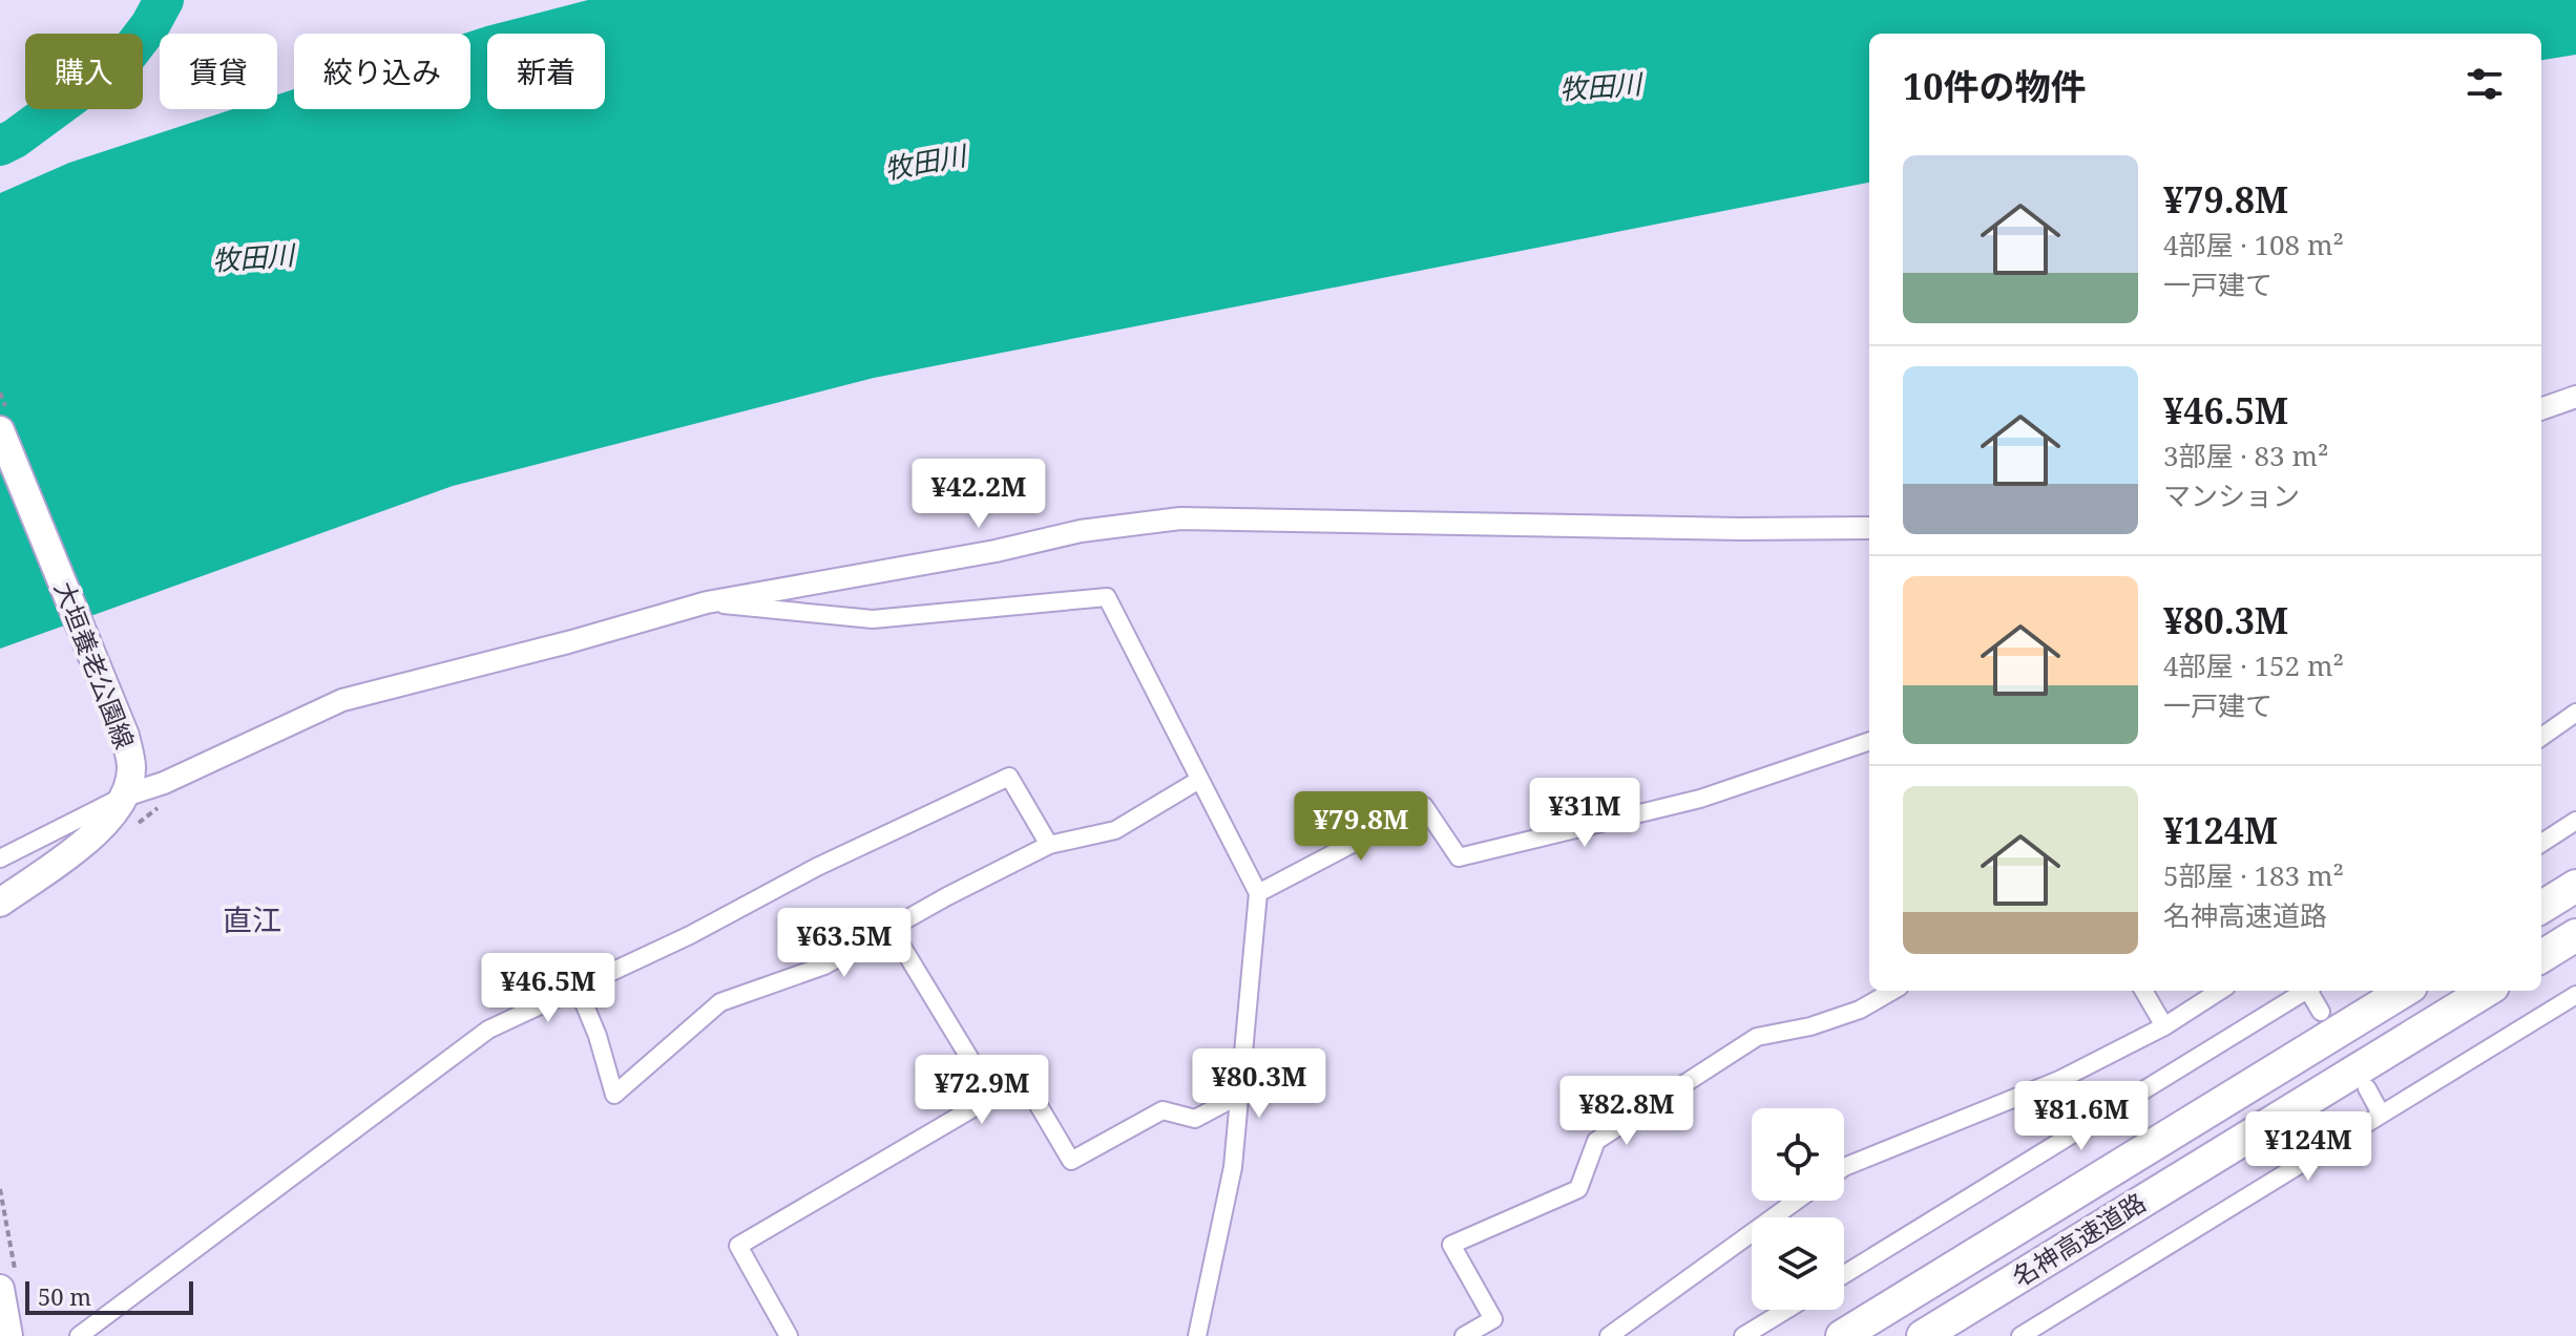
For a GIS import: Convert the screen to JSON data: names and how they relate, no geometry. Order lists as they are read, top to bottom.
{
  "streets": {
    "highway": ["名神高速道路"],
    "main road": ["大垣養老公園線"]
  },
  "districts": ["直江"],
  "water": ["牧田川"],
  "scale_bar": "50 m",
  "page": {
    "chip": [
      "購入",
      "賃貸",
      "絞り込み",
      "新着"
    ],
    "heading": "10件の物件",
    "list": [
      {
        "name": "¥79.8M",
        "note": "4部屋 · 108 m² · 一戸建て"
      },
      {
        "name": "¥46.5M",
        "note": "3部屋 · 83 m² · マンション"
      },
      {
        "name": "¥80.3M",
        "note": "4部屋 · 152 m² · 一戸建て"
      },
      {
        "name": "¥124M",
        "note": "5部屋 · 183 m² · 名神高速道路"
      }
    ],
    "price": [
      "¥42.2M",
      "¥31M",
      "¥79.8M",
      "¥63.5M",
      "¥46.5M",
      "¥80.3M",
      "¥72.9M",
      "¥82.8M",
      "¥81.6M",
      "¥124M"
    ],
    "scale": "50 m"
  }
}
